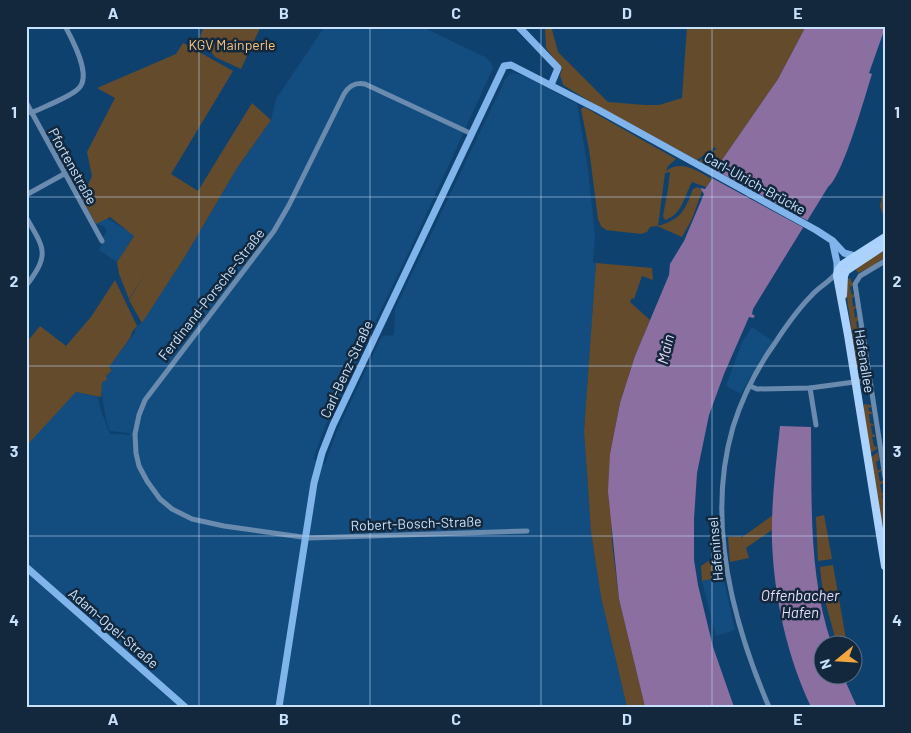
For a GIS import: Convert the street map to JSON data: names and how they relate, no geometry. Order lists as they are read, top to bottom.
{
  "streets": {
    "main road": [
      "Carl-Ulrich-Brücke",
      "Hafenallee",
      "Carl-Benz-Straße",
      "Adam-Opel-Straße"
    ],
    "street": [
      "Pfortenstraße",
      "Ferdinand-Porsche-Straße",
      "Robert-Bosch-Straße",
      "Hafeninsel"
    ]
  },
  "crossings": [
    ["Carl-Ulrich-Brücke", "Hafenallee"],
    ["Carl-Ulrich-Brücke", "Carl-Benz-Straße"],
    ["Ferdinand-Porsche-Straße", "Carl-Benz-Straße"],
    ["Ferdinand-Porsche-Straße", "Robert-Bosch-Straße"],
    ["Hafenallee", "Hafeninsel"],
    ["Carl-Benz-Straße", "Robert-Bosch-Straße"]
  ],
  "water": ["Main", "Offenbacher Hafen"],
  "parks": ["KGV Mainperle"],
  "north": "left",
  "grid": {
    "columns": [
      "A",
      "B",
      "C",
      "D",
      "E"
    ],
    "rows": [
      "1",
      "2",
      "3",
      "4"
    ]
  }
}
